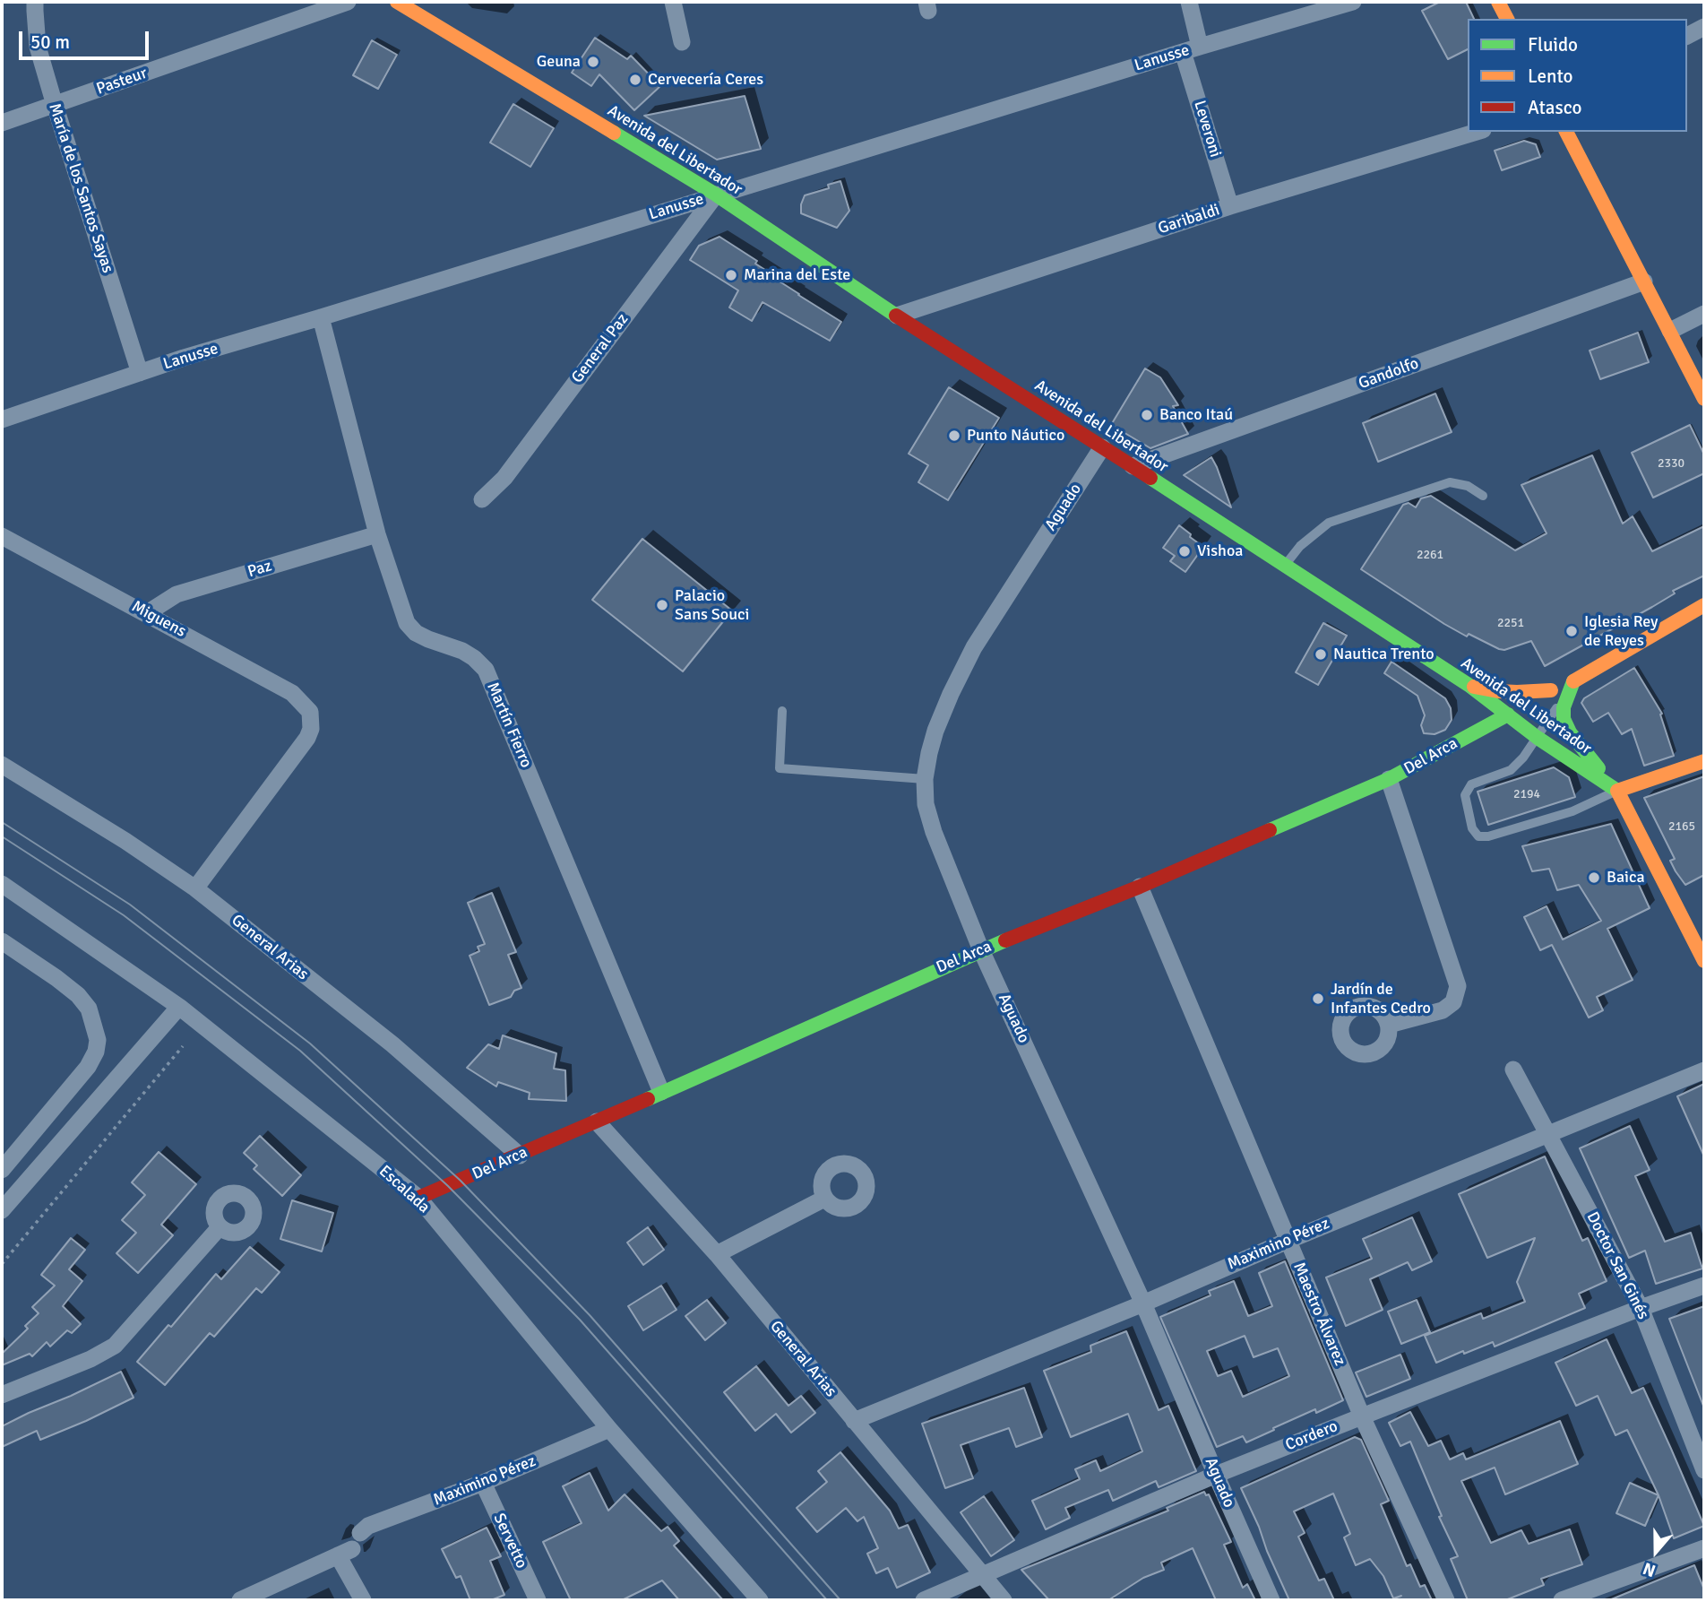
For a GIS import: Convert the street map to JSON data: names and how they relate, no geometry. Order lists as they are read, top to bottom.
{
  "streets": {
    "main road": ["Avenida del Libertador", "Del Arca"],
    "street": [
      "Lanusse",
      "Pasteur",
      "Leveroni",
      "María de los Santos Sayas",
      "Garibaldi",
      "General Paz",
      "Gandolfo",
      "Aguado",
      "Paz",
      "Miguens",
      "Martín Fierro",
      "General Arias",
      "Escalada",
      "Maximino Pérez",
      "Doctor San Ginés",
      "Maestro Álvarez",
      "Cordero",
      "Servetto"
    ]
  },
  "crossings": [
    ["Lanusse", "Leveroni"],
    ["Lanusse", "Avenida del Libertador"],
    ["Lanusse", "María de los Santos Sayas"],
    ["Lanusse", "General Paz"],
    ["Lanusse", "Martín Fierro"],
    ["Pasteur", "María de los Santos Sayas"],
    ["Leveroni", "Garibaldi"],
    ["Avenida del Libertador", "Garibaldi"],
    ["Avenida del Libertador", "General Paz"],
    ["Avenida del Libertador", "Gandolfo"],
    ["Avenida del Libertador", "Aguado"],
    ["Avenida del Libertador", "Del Arca"],
    ["Aguado", "Del Arca"],
    ["Aguado", "Maximino Pérez"],
    ["Aguado", "Cordero"],
    ["Paz", "Miguens"],
    ["Paz", "Martín Fierro"],
    ["Miguens", "General Arias"],
    ["Martín Fierro", "Del Arca"],
    ["Del Arca", "General Arias"],
    ["Del Arca", "Escalada"],
    ["Del Arca", "Maestro Álvarez"],
    ["General Arias", "Maximino Pérez"],
    ["General Arias", "Cordero"],
    ["Escalada", "Maximino Pérez"],
    ["Maximino Pérez", "Doctor San Ginés"],
    ["Maximino Pérez", "Maestro Álvarez"],
    ["Maximino Pérez", "Servetto"],
    ["Doctor San Ginés", "Cordero"],
    ["Maestro Álvarez", "Cordero"]
  ],
  "places": [
    "Geuna",
    "Cervecería Ceres",
    "Marina del Este",
    "Banco Itaú",
    "Punto Náutico",
    "Vishoa",
    "Palacio Sans Souci",
    "Iglesia Rey de Reyes",
    "Nautica Trento",
    "Baica",
    "Jardín de Infantes Cedro"
  ],
  "house_numbers": [
    "2330",
    "2261",
    "2251",
    "2194",
    "2165"
  ],
  "legend": ["Fluido", "Lento", "Atasco"],
  "scale_bar": "50 m",
  "north": "bottom"
}
